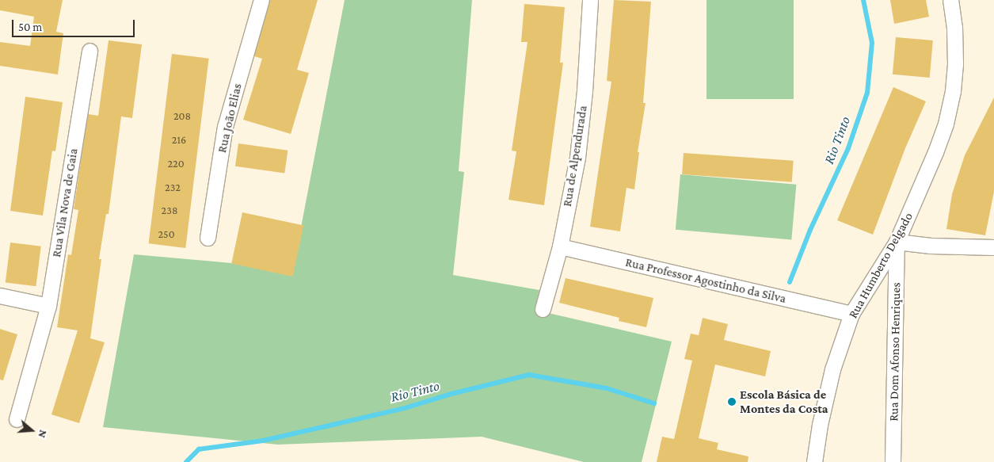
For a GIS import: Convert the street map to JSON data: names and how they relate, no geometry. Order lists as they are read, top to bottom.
{
  "streets": {
    "street": [
      "Rua João Elias",
      "Rua de Alpendurada",
      "Rua Vila Nova de Gaia",
      "Rua Humberto Delgado",
      "Rua Professor Agostinho da Silva",
      "Rua Dom Afonso Henriques"
    ]
  },
  "crossings": [
    ["Rua de Alpendurada", "Rua Professor Agostinho da Silva"],
    ["Rua Humberto Delgado", "Rua Professor Agostinho da Silva"],
    ["Rua Humberto Delgado", "Rua Dom Afonso Henriques"]
  ],
  "water": ["Rio Tinto"],
  "places": ["Escola Básica de Montes da Costa"],
  "house_numbers": [
    "208",
    "216",
    "220",
    "232",
    "238",
    "250"
  ],
  "scale_bar": "50 m",
  "north": "right"
}
